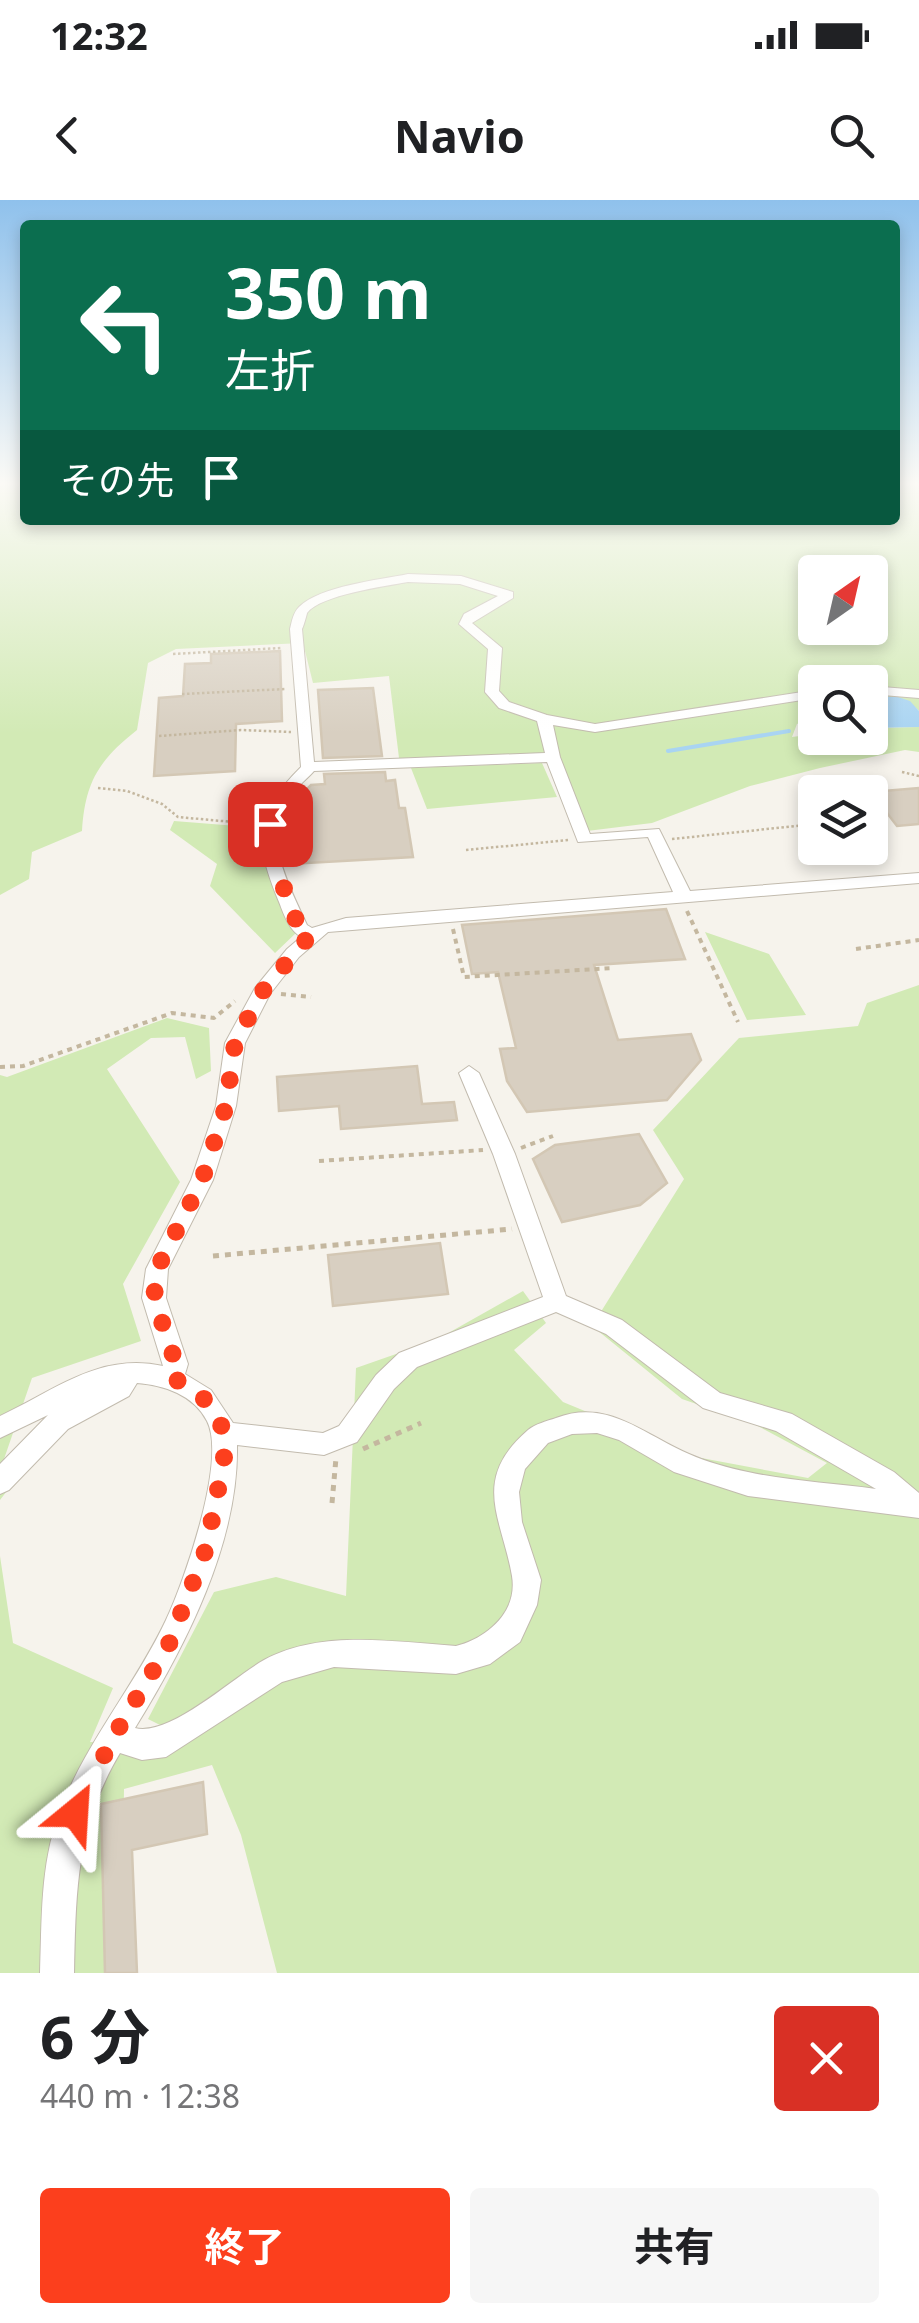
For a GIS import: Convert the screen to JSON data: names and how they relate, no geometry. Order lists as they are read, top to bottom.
{
  "north": "top right",
  "page": {
    "status": "12:32",
    "header": "Navio",
    "turn": ["350 m", "左折"],
    "then": "その先",
    "heading": ["6 分", "440 m · 12:38"],
    "buttons": ["終了", "共有"]
  }
}
